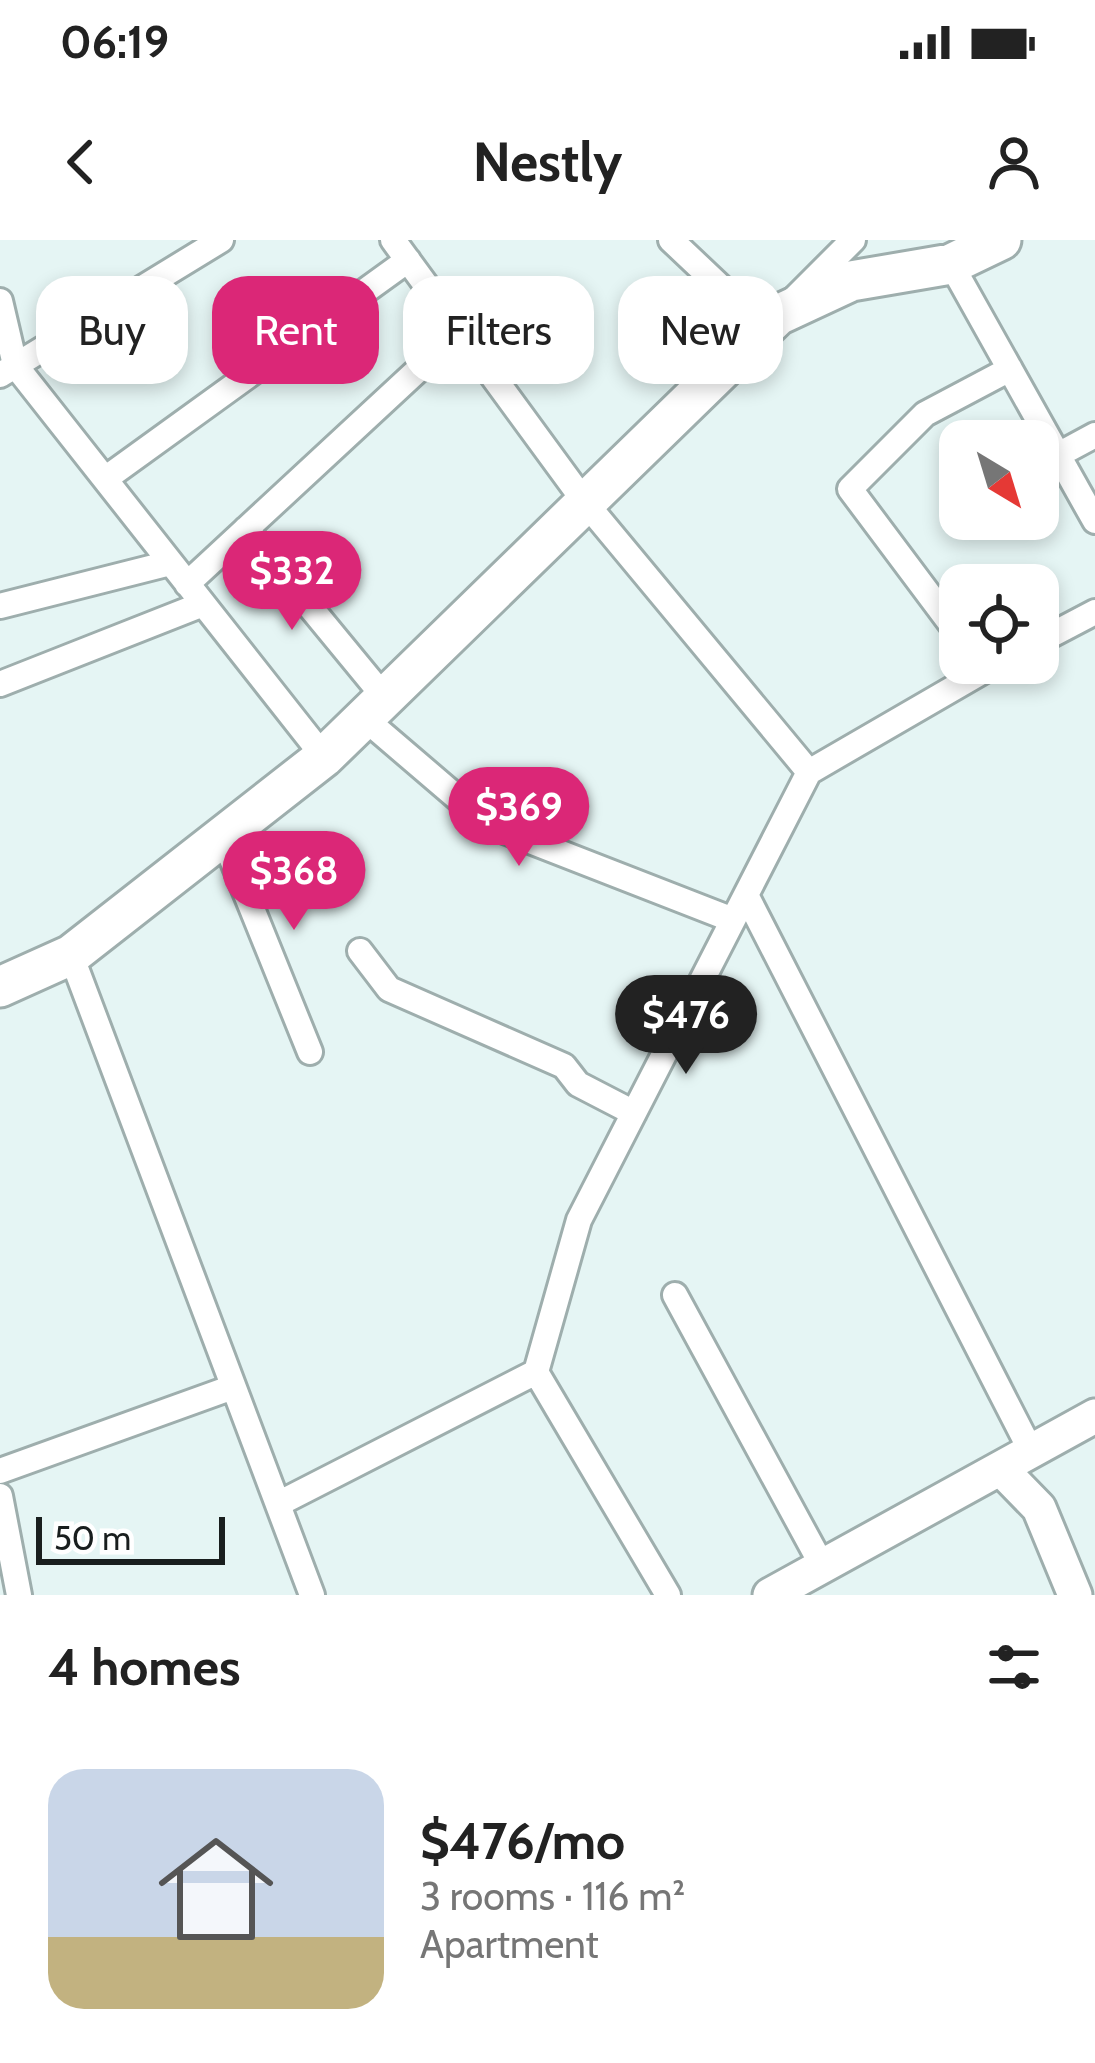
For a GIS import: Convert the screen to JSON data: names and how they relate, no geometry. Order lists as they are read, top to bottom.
{
  "scale_bar": "50 m",
  "north": "bottom right",
  "page": {
    "status": "06:19",
    "header": "Nestly",
    "chip": [
      "Buy",
      "Rent",
      "Filters",
      "New"
    ],
    "price": [
      "$332",
      "$369",
      "$368",
      "$476"
    ],
    "scale": "50 m",
    "heading": "4 homes",
    "list": [
      {
        "name": "$476/mo",
        "note": "3 rooms · 116 m² · Apartment"
      }
    ]
  }
}
